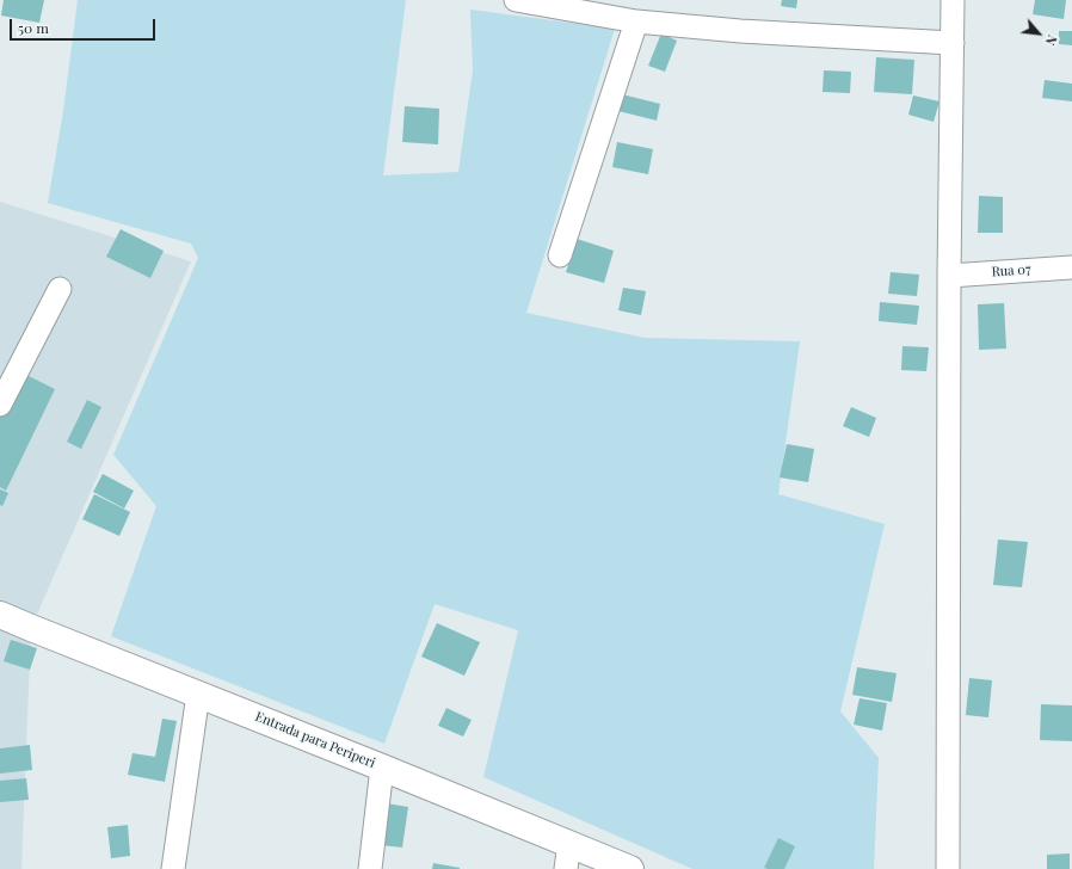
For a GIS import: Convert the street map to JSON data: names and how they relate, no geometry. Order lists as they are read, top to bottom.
{
  "streets": {
    "main road": ["Entrada para Periperi"],
    "street": ["Rua 07"]
  },
  "scale_bar": "50 m",
  "north": "bottom right"
}
